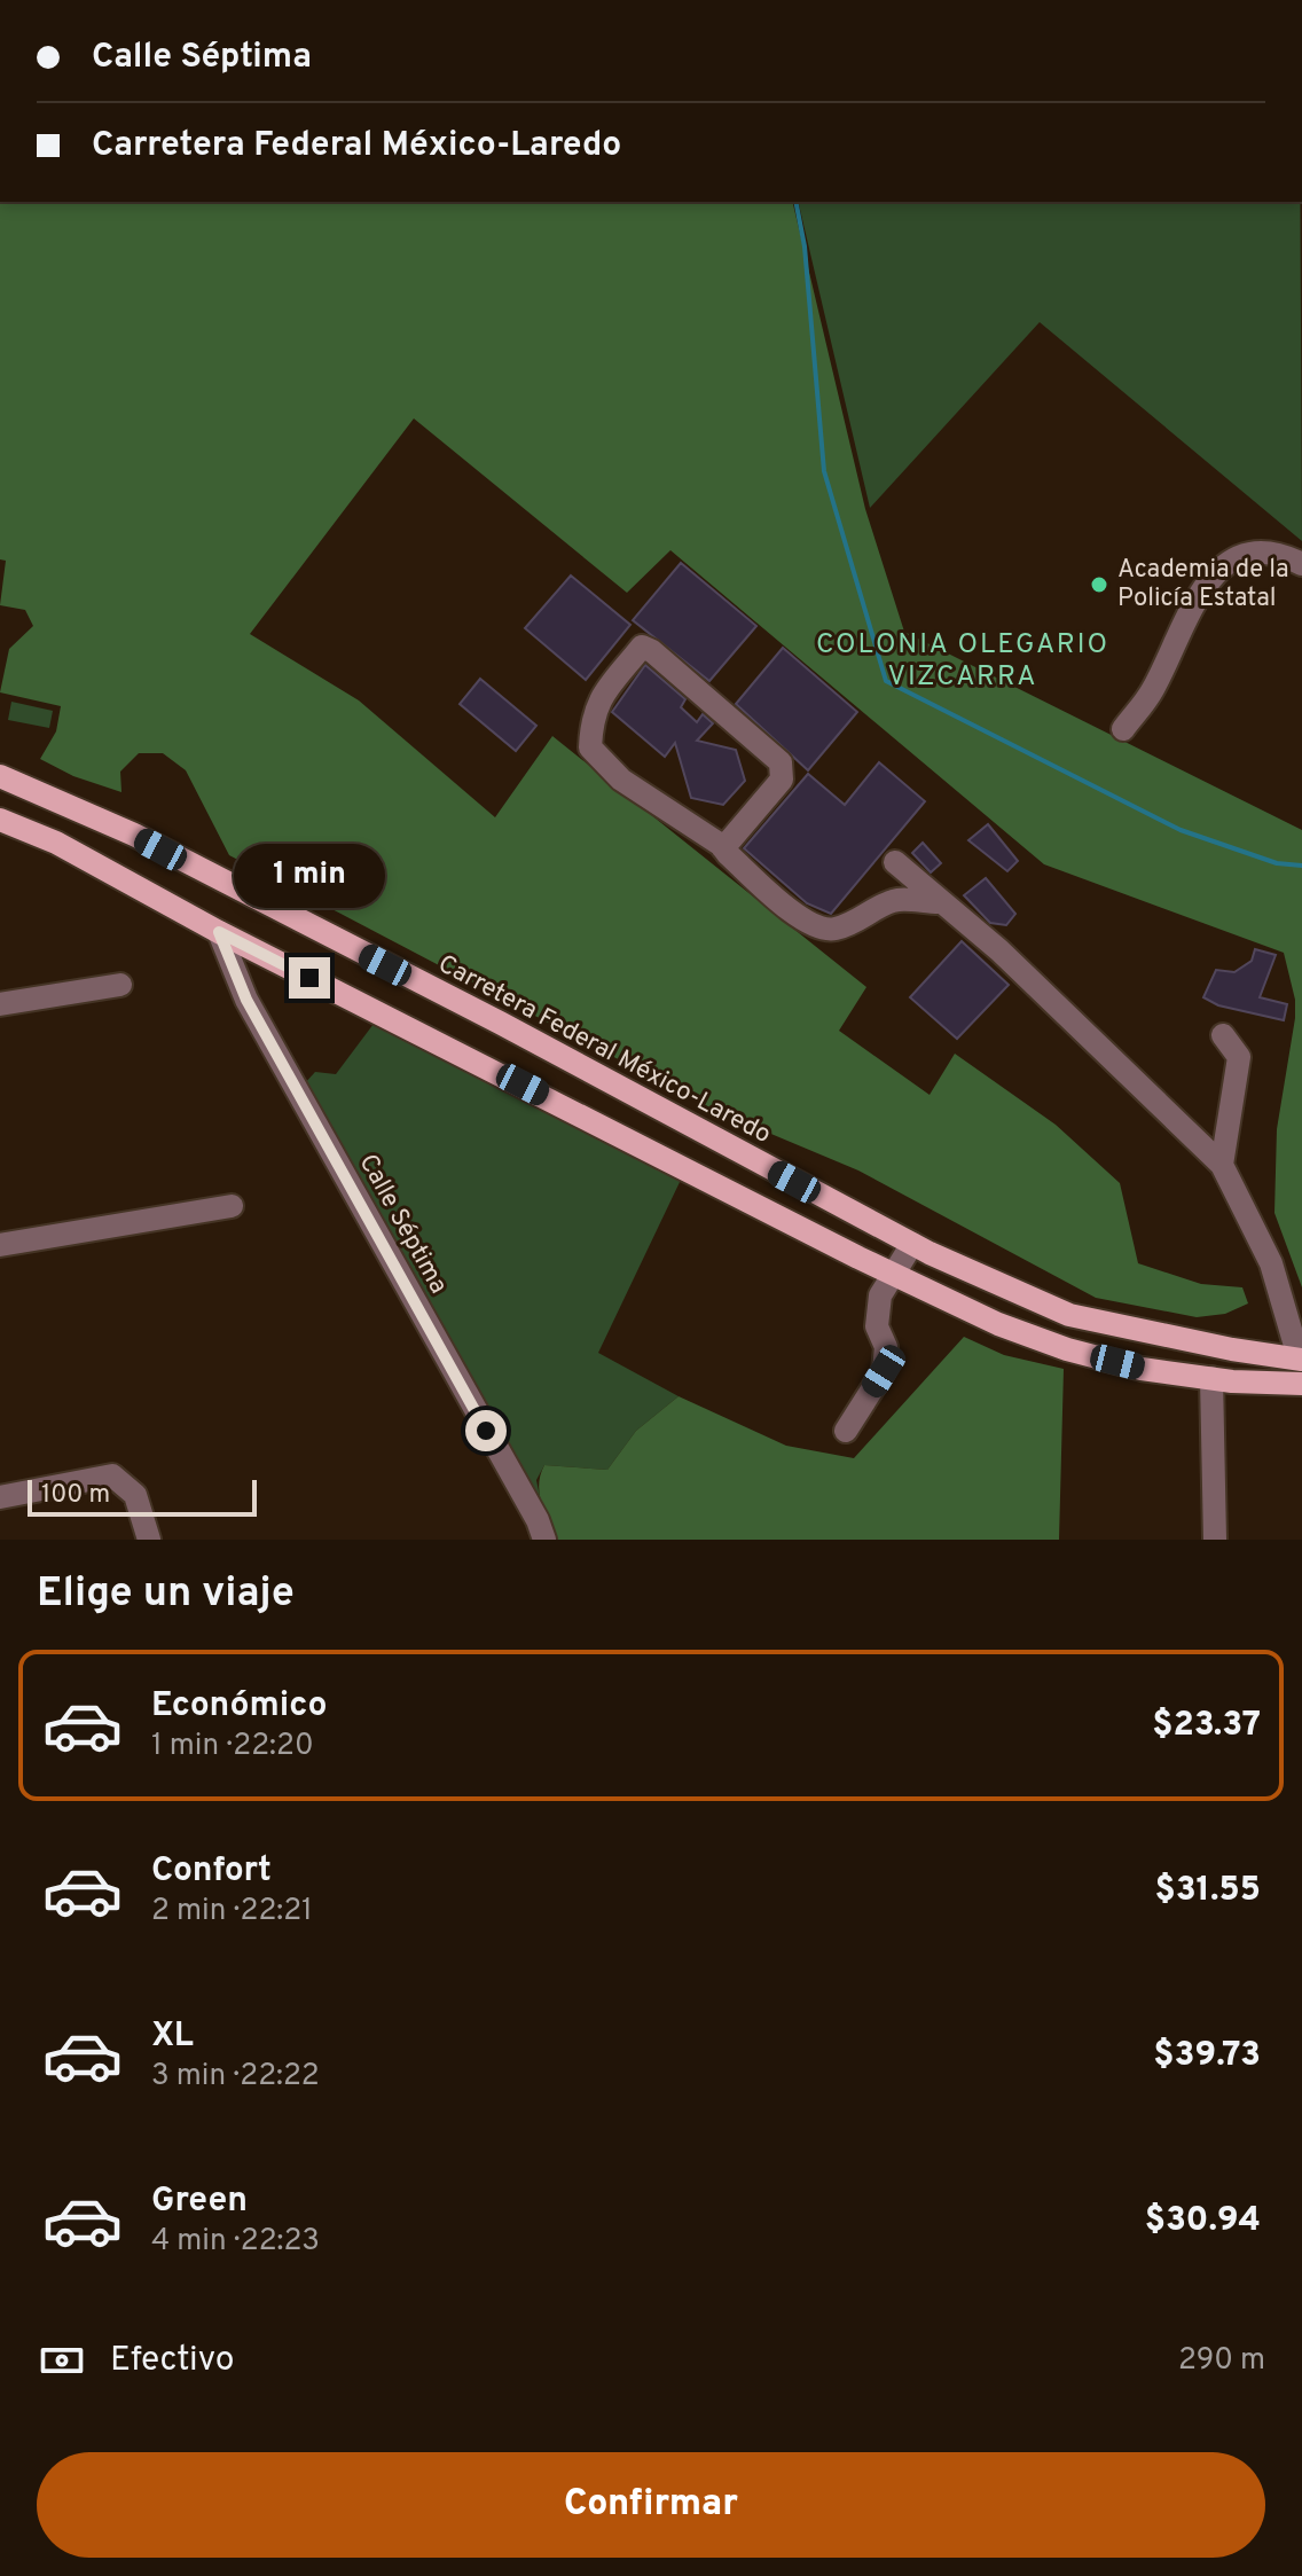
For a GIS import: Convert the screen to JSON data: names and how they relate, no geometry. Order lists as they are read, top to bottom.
{
  "streets": {
    "main road": ["Carretera Federal México-Laredo"],
    "street": ["Calle Séptima"]
  },
  "districts": ["COLONIA OLEGARIO VIZCARRA"],
  "places": ["Academia de la Policía Estatal"],
  "scale_bar": "100 m",
  "page": {
    "banner": ["Calle Séptima", "Carretera Federal México-Laredo"],
    "bubble": "1 min",
    "scale": "100 m",
    "heading": "Elige un viaje",
    "list": [
      {
        "name": "Económico",
        "note": "1 min · 22:20",
        "value": "$23.37"
      },
      {
        "name": "Confort",
        "note": "2 min · 22:21",
        "value": "$31.55"
      },
      {
        "name": "XL",
        "note": "3 min · 22:22",
        "value": "$39.73"
      },
      {
        "name": "Green",
        "note": "4 min · 22:23",
        "value": "$30.94"
      }
    ],
    "pay": ["Efectivo", "290 m"],
    "buttons": "Confirmar"
  }
}
